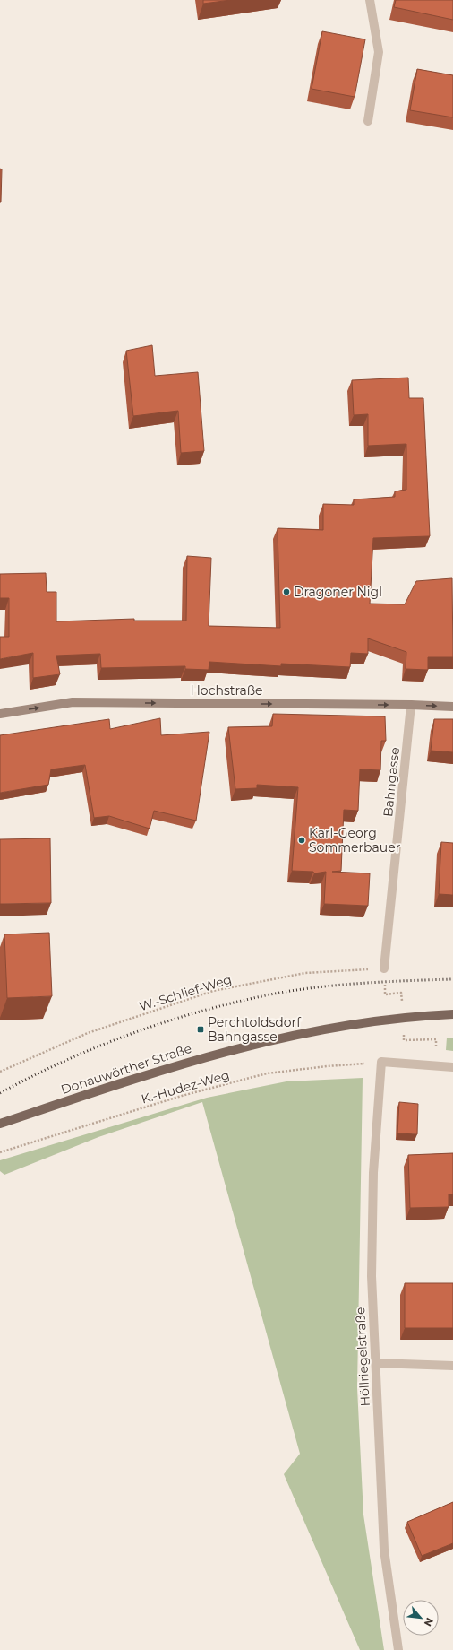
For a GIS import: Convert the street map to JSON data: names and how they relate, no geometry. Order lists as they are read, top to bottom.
{
  "streets": {
    "main road": ["Hochstraße", "Donauwörther Straße"],
    "street": ["Bahngasse", "Höllriegelstraße"],
    "path": ["W.-Schlief-Weg", "K.-Hudez-Weg"]
  },
  "crossings": [
    ["Hochstraße", "Bahngasse"],
    ["Bahngasse", "W.-Schlief-Weg"],
    ["K.-Hudez-Weg", "Höllriegelstraße"]
  ],
  "one_way": ["Hochstraße"],
  "places": {
    "other": ["Dragoner Nigl", "Karl-Georg Sommerbauer"],
    "transit": ["Perchtoldsdorf Bahngasse"]
  },
  "north": "bottom right"
}
